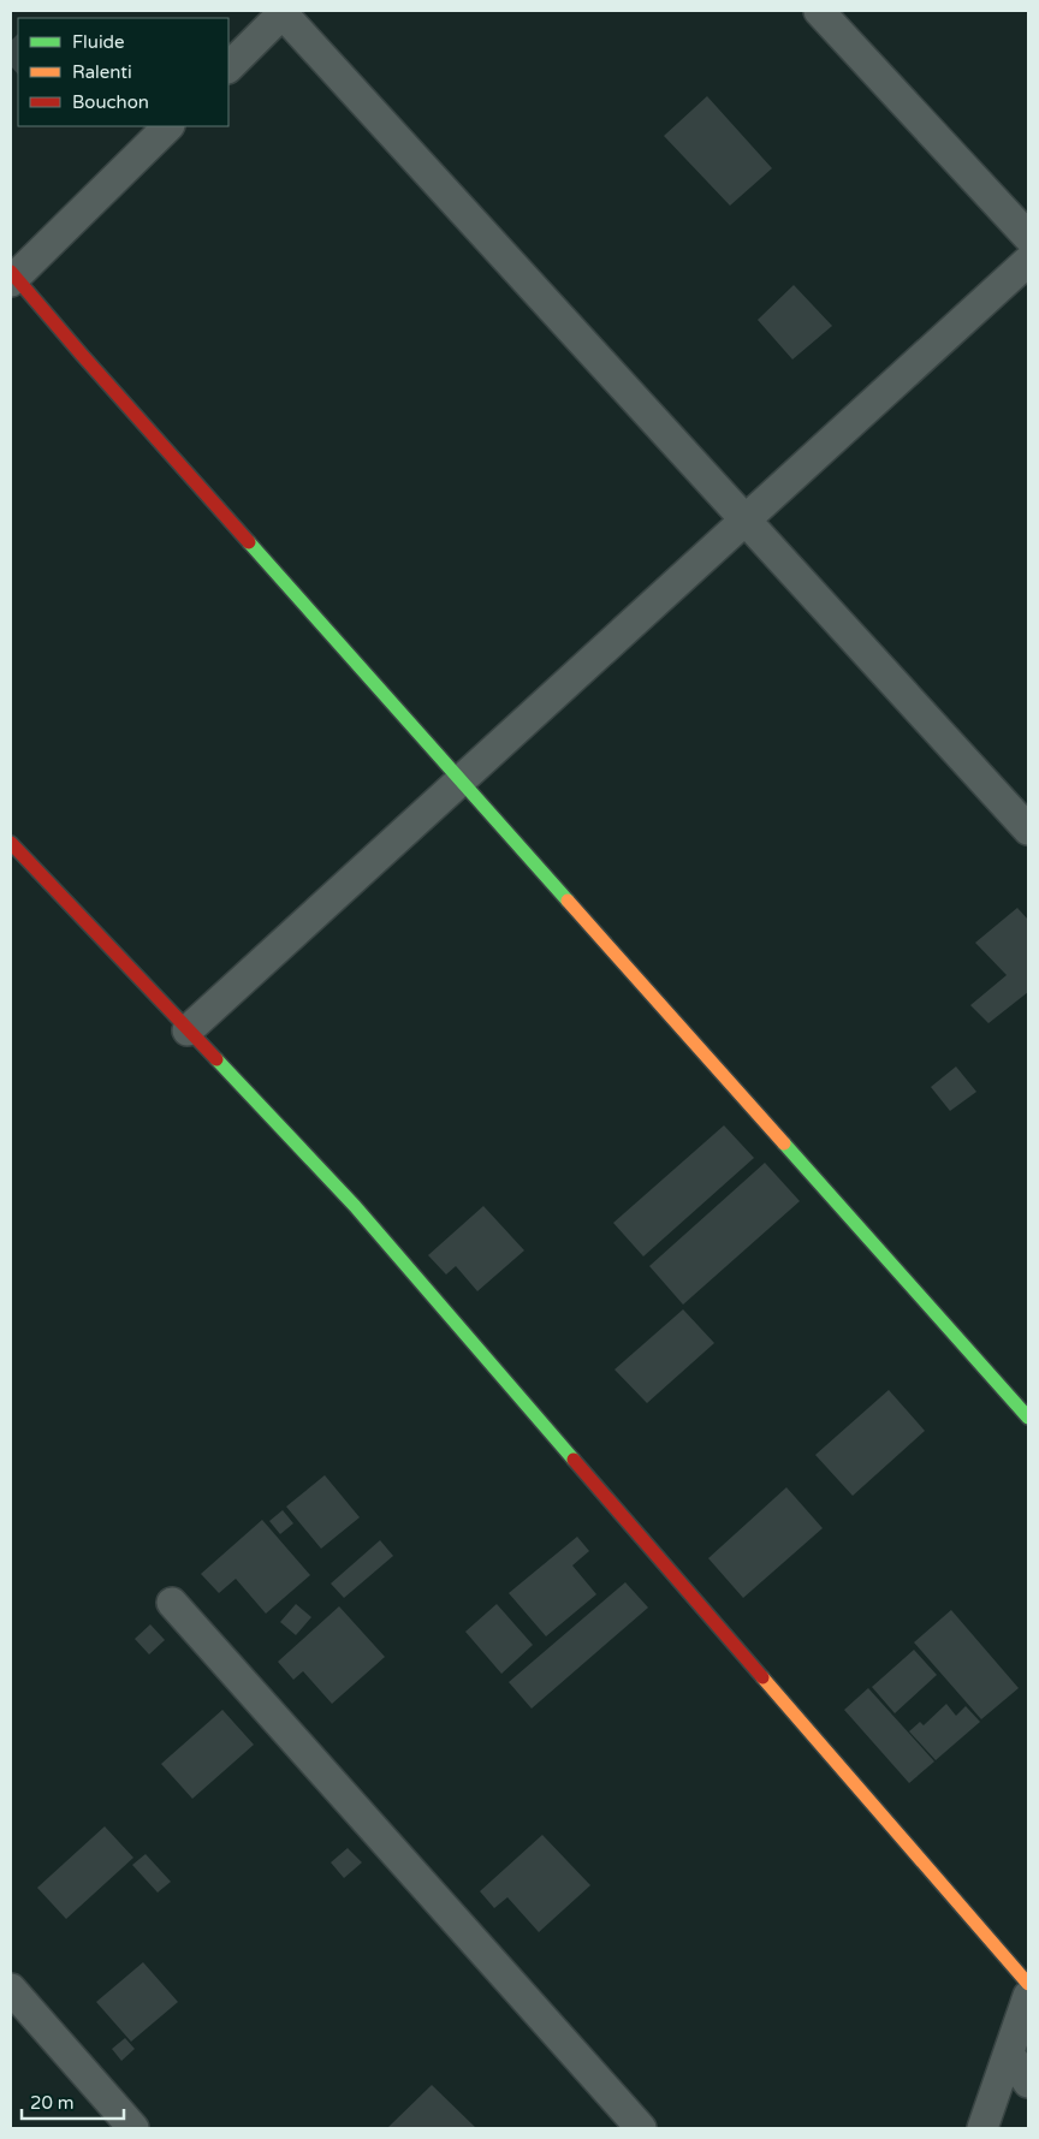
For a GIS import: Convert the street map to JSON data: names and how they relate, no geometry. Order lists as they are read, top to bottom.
{
  "legend": ["Fluide", "Ralenti", "Bouchon"],
  "scale_bar": "20 m"
}
